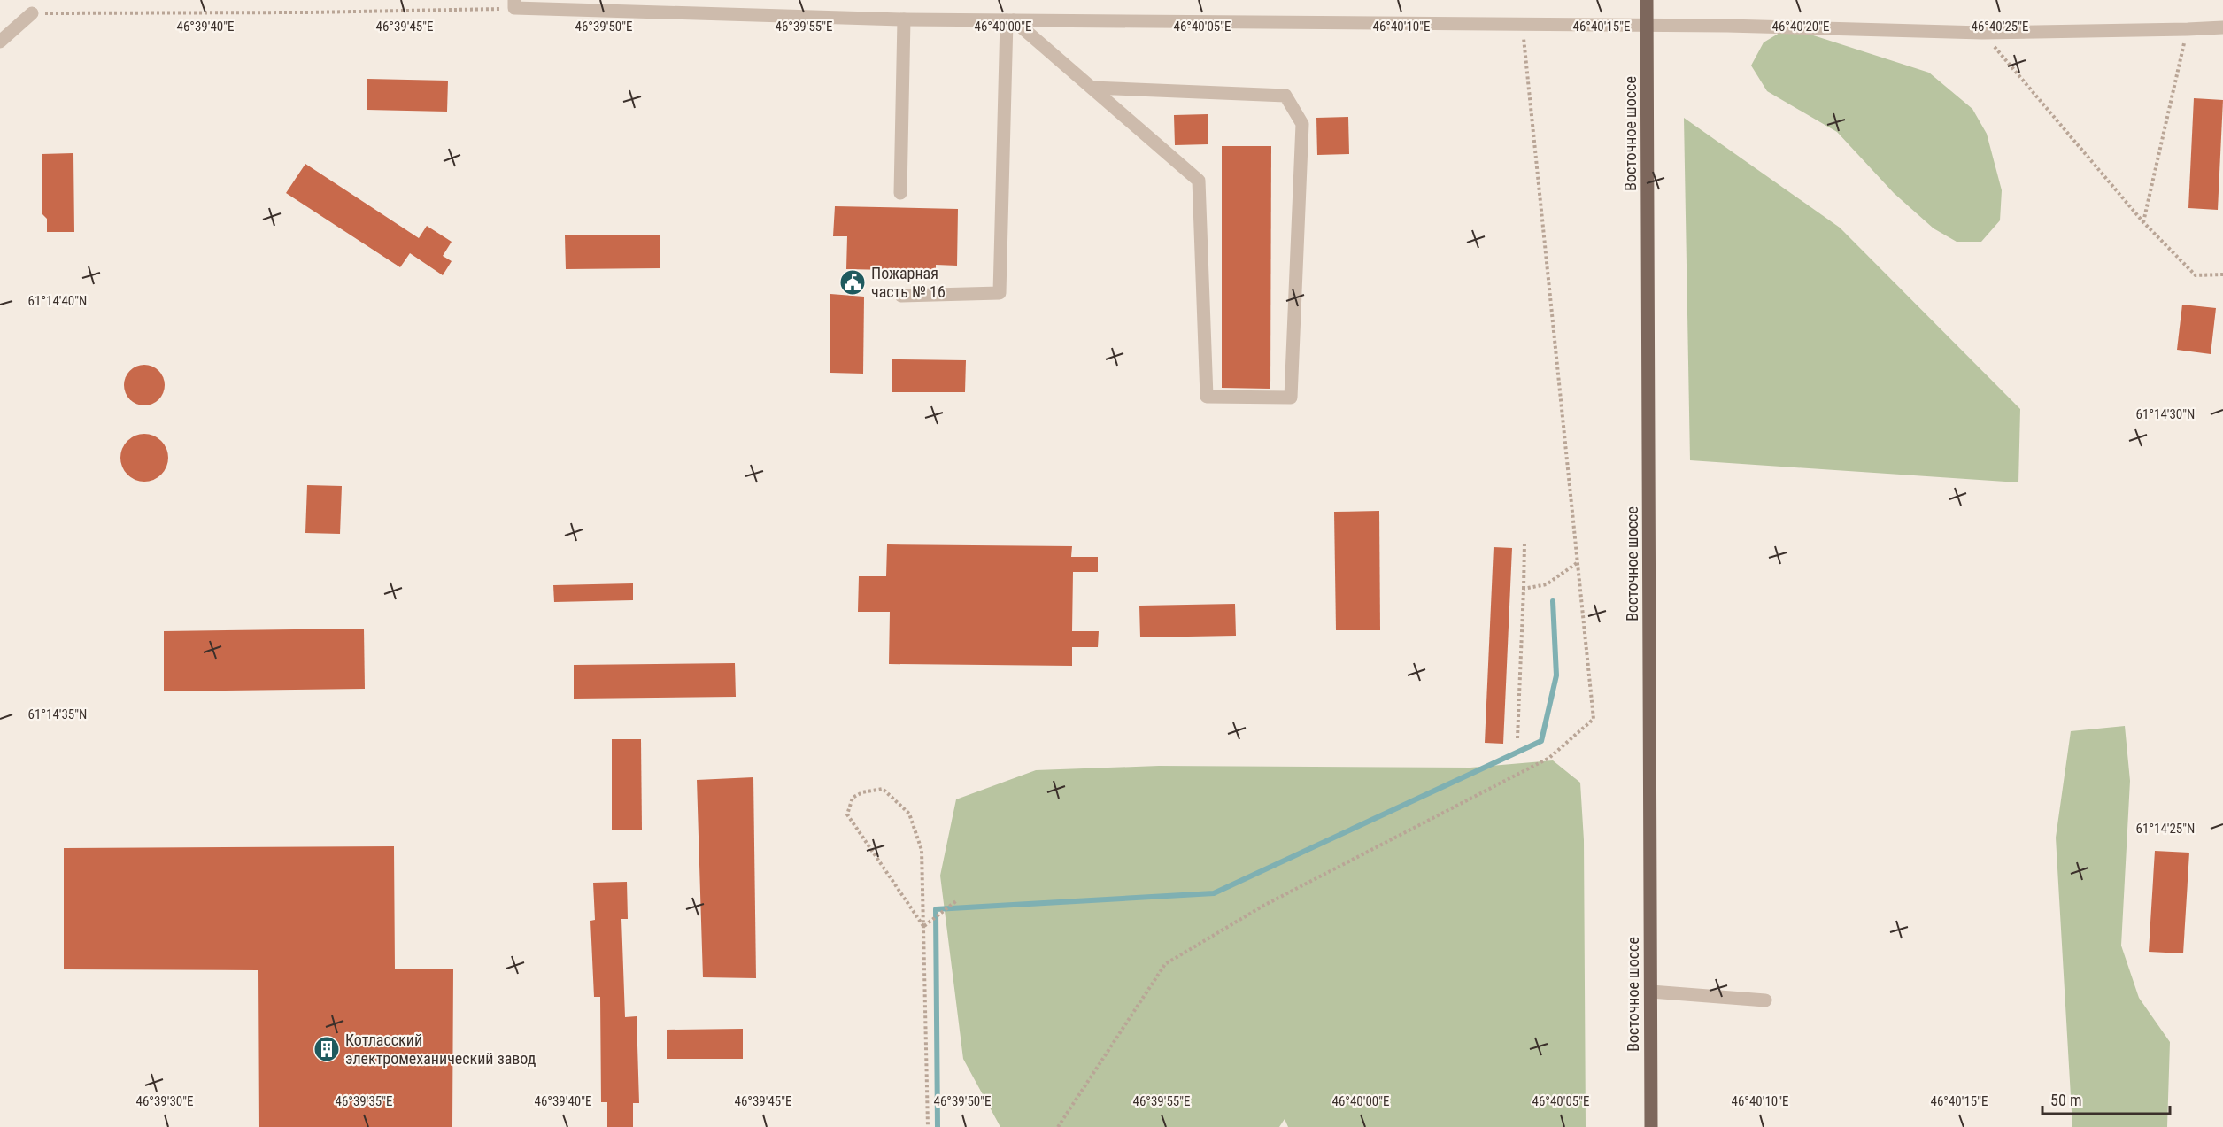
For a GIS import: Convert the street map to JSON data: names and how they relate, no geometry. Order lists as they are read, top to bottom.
{
  "streets": {
    "main road": ["Восточное шоссе"]
  },
  "places": {
    "public building": ["Пожарная часть № 16"],
    "building": ["Котласский электромеханический завод"]
  },
  "scale_bar": "50 m",
  "coordinates": [
    "46°39'40\"E",
    "46°39'45\"E",
    "46°39'50\"E",
    "46°39'55\"E",
    "46°40'00\"E",
    "46°40'05\"E",
    "46°40'10\"E",
    "46°40'15\"E",
    "46°40'20\"E",
    "46°40'25\"E",
    "61°14'40\"N",
    "61°14'30\"N",
    "61°14'35\"N",
    "61°14'25\"N",
    "46°39'30\"E",
    "46°39'35\"E"
  ]
}
